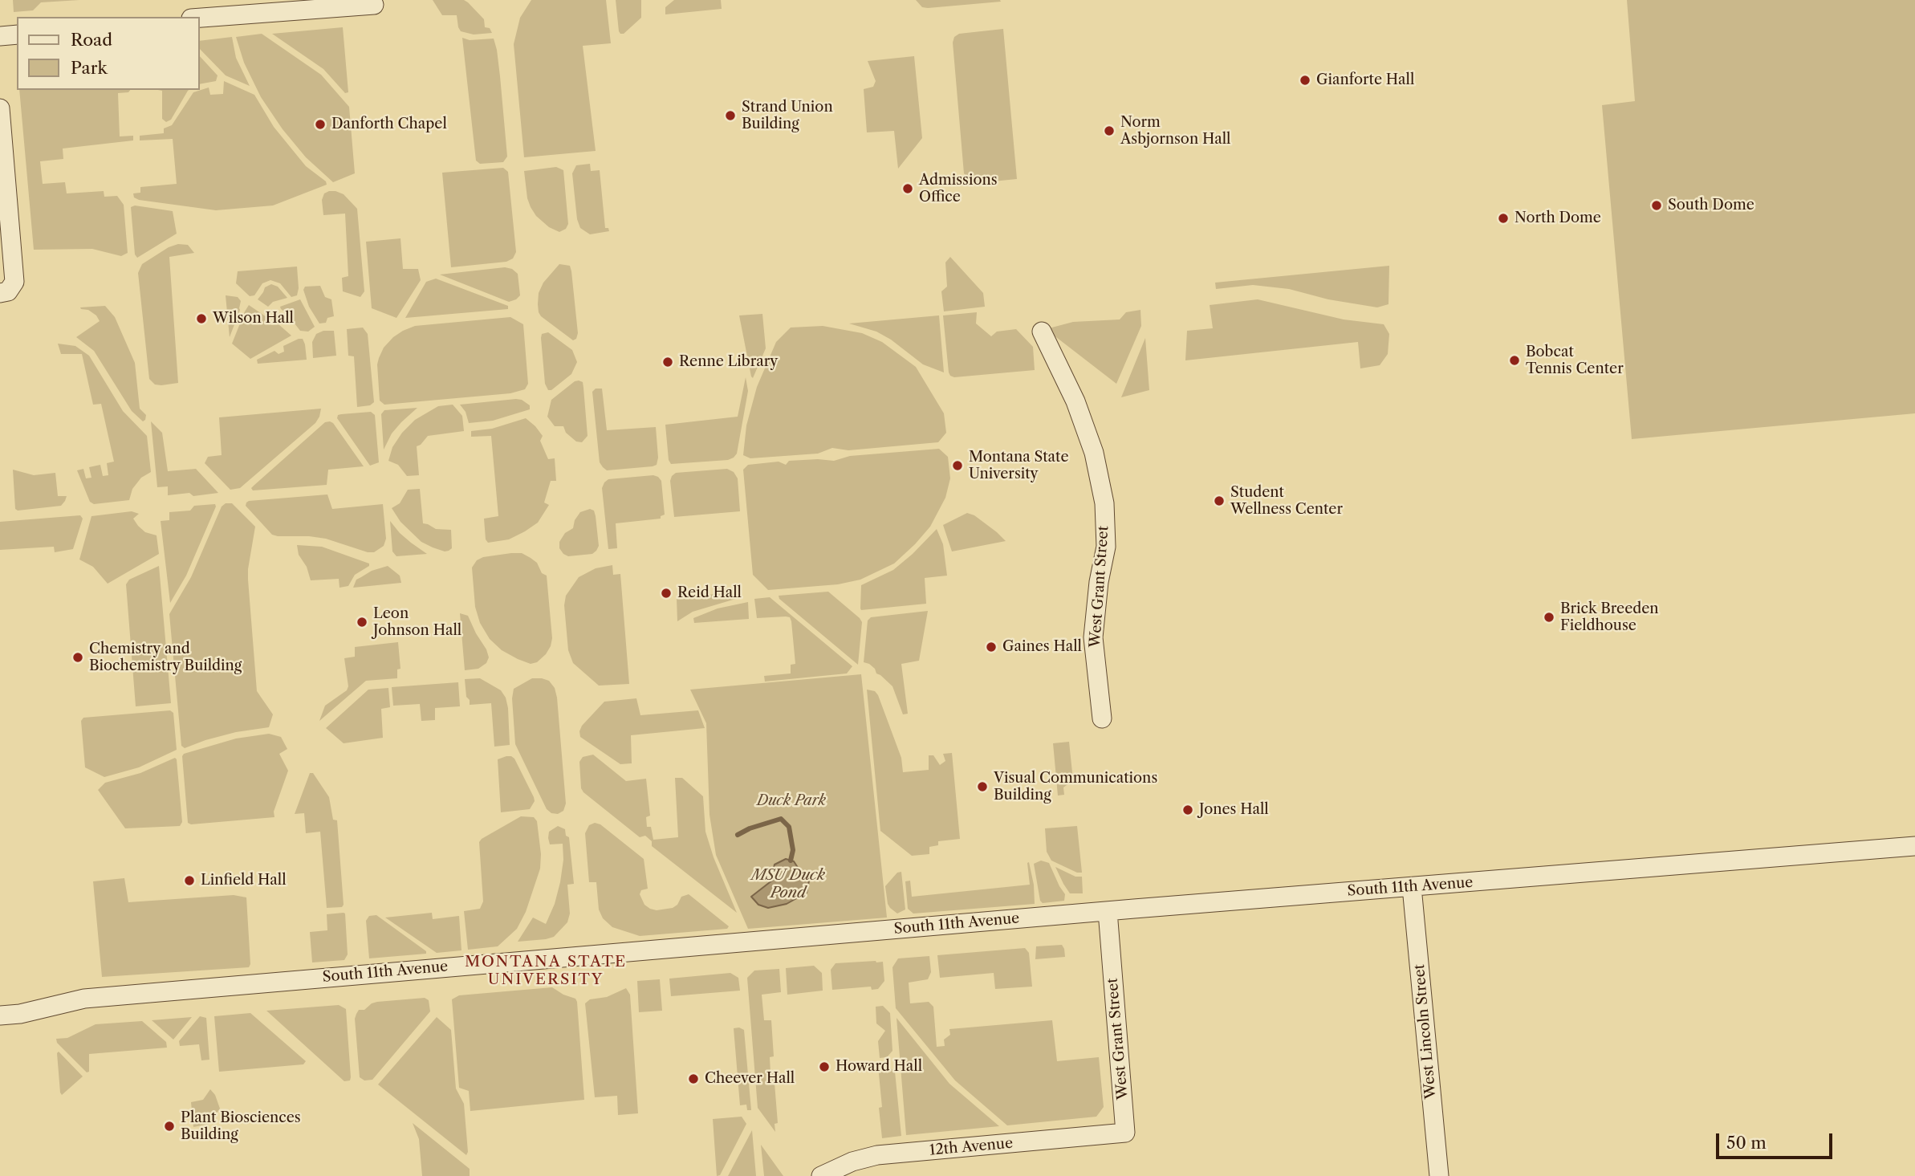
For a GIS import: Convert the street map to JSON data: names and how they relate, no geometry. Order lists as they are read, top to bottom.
{
  "streets": {
    "street": [
      "West Grant Street",
      "South 11th Avenue",
      "West Lincoln Street",
      "12th Avenue"
    ]
  },
  "crossings": [
    ["West Grant Street", "South 11th Avenue"],
    ["West Grant Street", "12th Avenue"],
    ["South 11th Avenue", "West Lincoln Street"]
  ],
  "districts": ["MONTANA STATE UNIVERSITY"],
  "water": ["MSU Duck Pond"],
  "parks": ["Duck Park"],
  "places": [
    "Gianforte Hall",
    "Strand Union Building",
    "Danforth Chapel",
    "Norm Asbjornson Hall",
    "Admissions Office",
    "South Dome",
    "North Dome",
    "Wilson Hall",
    "Bobcat Tennis Center",
    "Renne Library",
    "Montana State University",
    "Student Wellness Center",
    "Reid Hall",
    "Brick Breeden Fieldhouse",
    "Leon Johnson Hall",
    "Gaines Hall",
    "Chemistry and Biochemistry Building",
    "Visual Communications Building",
    "Jones Hall",
    "Linfield Hall",
    "Howard Hall",
    "Cheever Hall",
    "Plant Biosciences Building"
  ],
  "legend": ["Road", "Park"],
  "scale_bar": "50 m"
}
